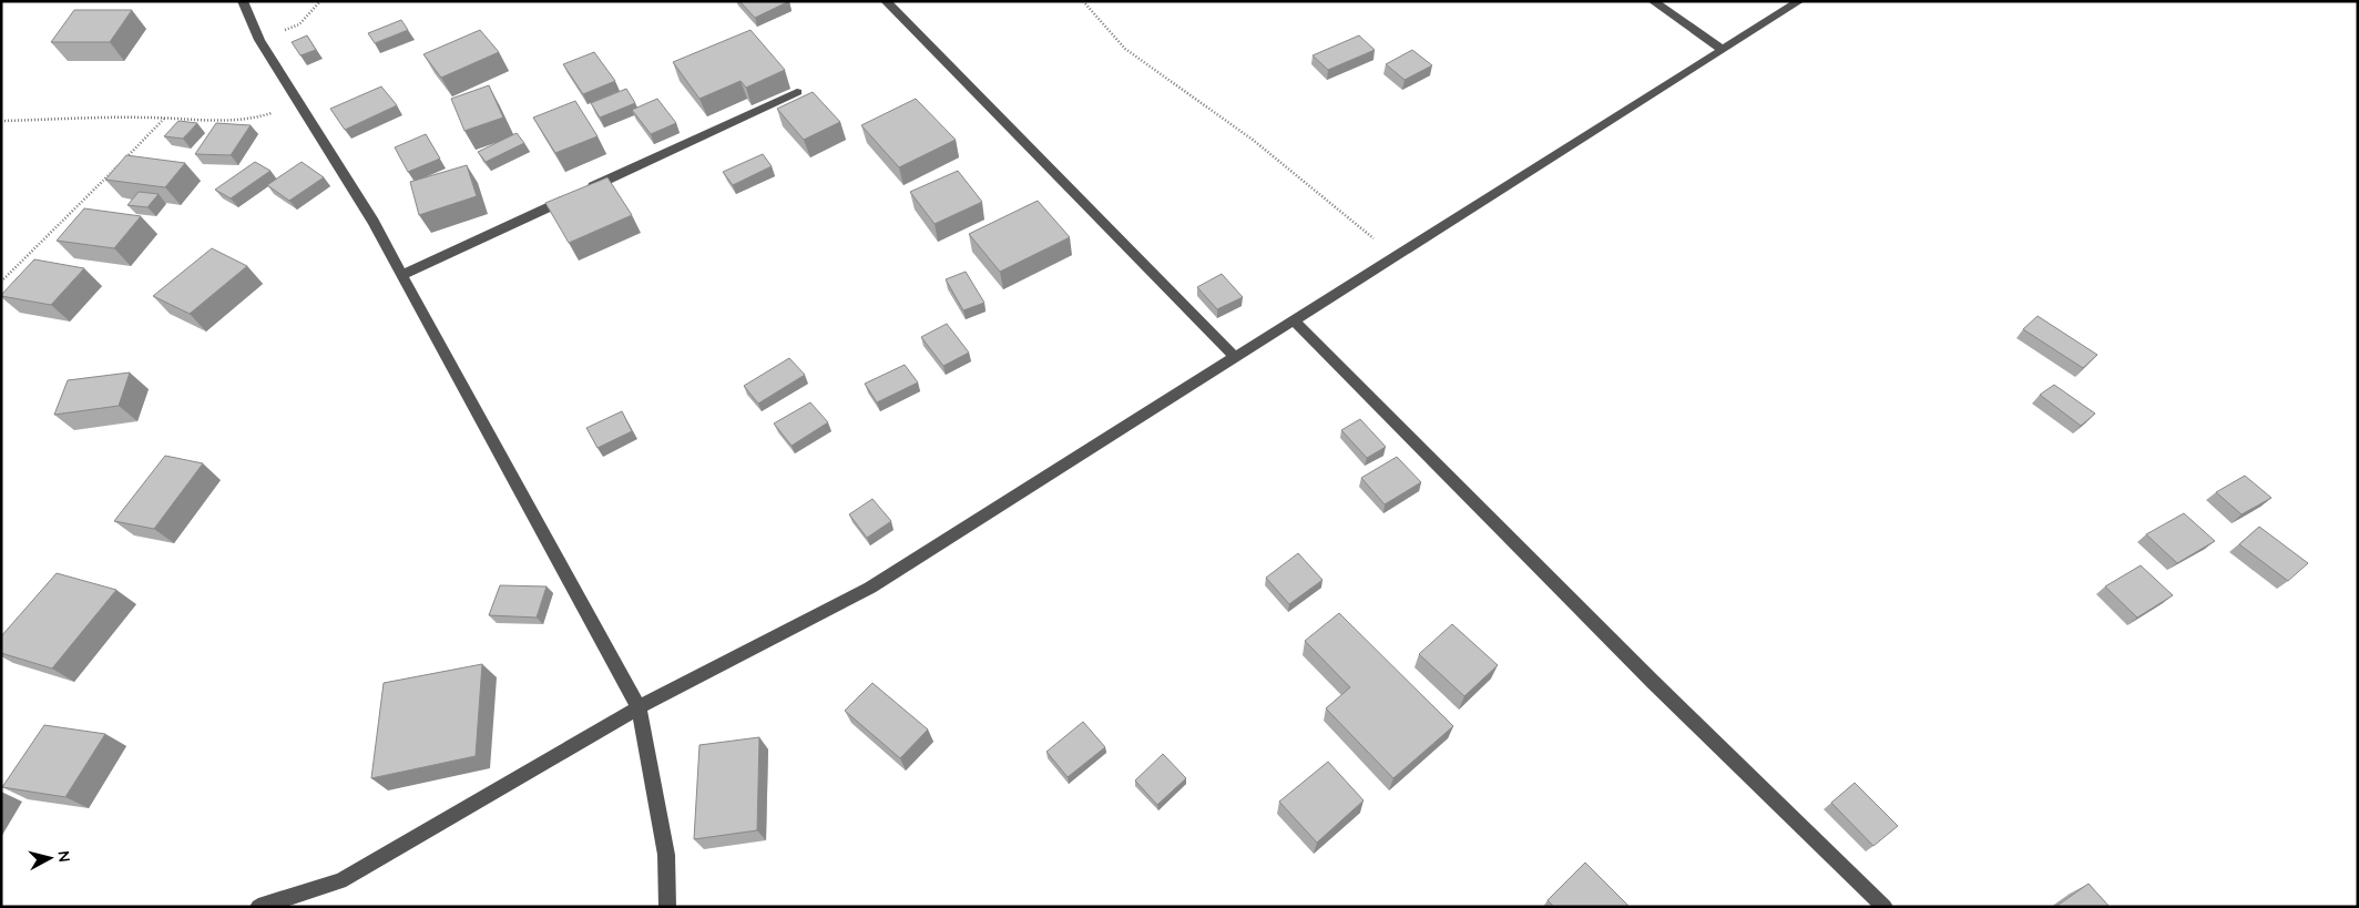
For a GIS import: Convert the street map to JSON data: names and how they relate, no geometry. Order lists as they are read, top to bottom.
{
  "north": "right"
}
